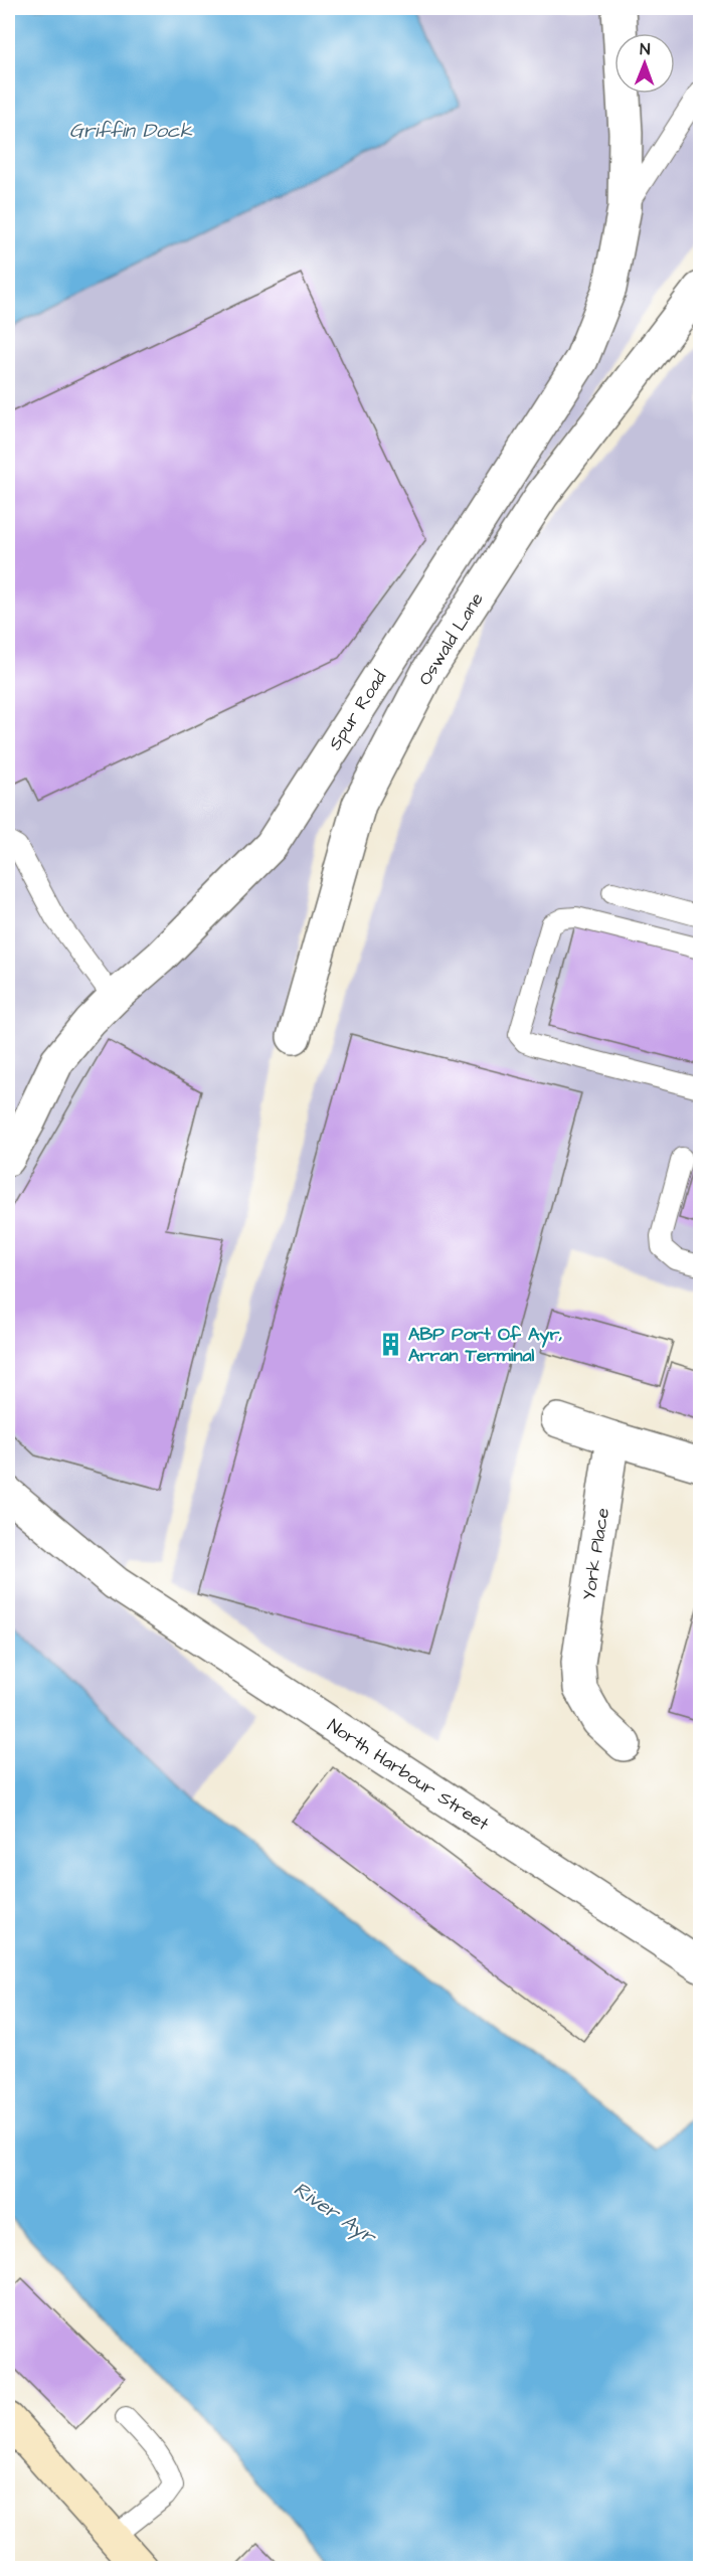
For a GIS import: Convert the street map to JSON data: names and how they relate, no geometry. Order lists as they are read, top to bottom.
{
  "streets": {
    "street": [
      "Oswald Lane",
      "Spur Road",
      "York Place",
      "North Harbour Street"
    ]
  },
  "water": ["Griffin Dock", "River Ayr"],
  "places": {
    "building": ["ABP Port Of Ayr, Arran Terminal"]
  },
  "north": "top"
}
